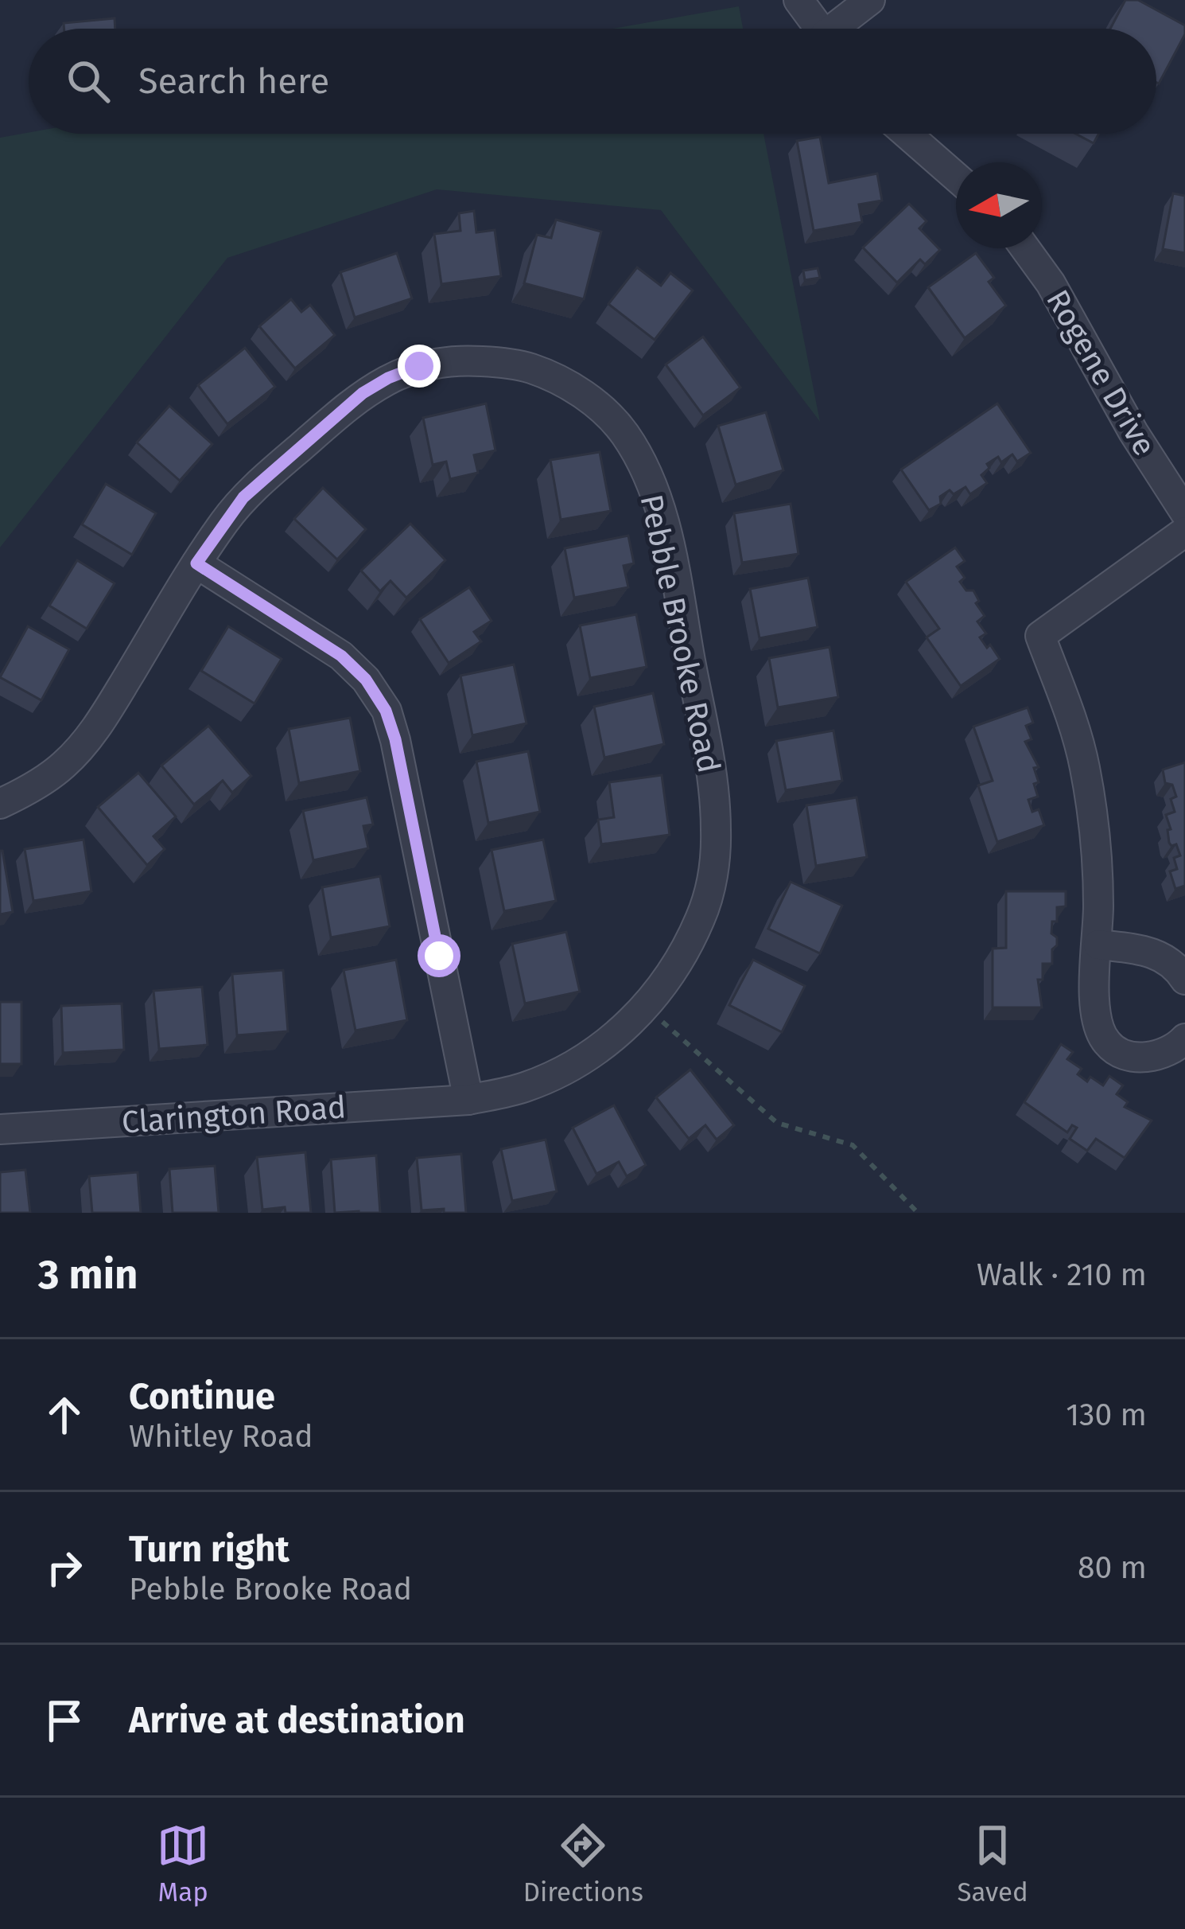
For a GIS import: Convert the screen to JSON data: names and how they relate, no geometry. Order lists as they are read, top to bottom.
{
  "streets": {
    "street": ["Rogene Drive", "Pebble Brooke Road", "Clarington Road"]
  },
  "crossings": [
    ["Pebble Brooke Road", "Clarington Road"]
  ],
  "north": "left",
  "page": {
    "search": "Search here",
    "heading": ["3 min", "Walk · 210 m"],
    "list": [
      ["Continue", "Whitley Road", "130 m"],
      ["Turn right", "Pebble Brooke Road", "80 m"],
      "Arrive at destination"
    ],
    "nav": ["Map", "Directions", "Saved"]
  }
}
